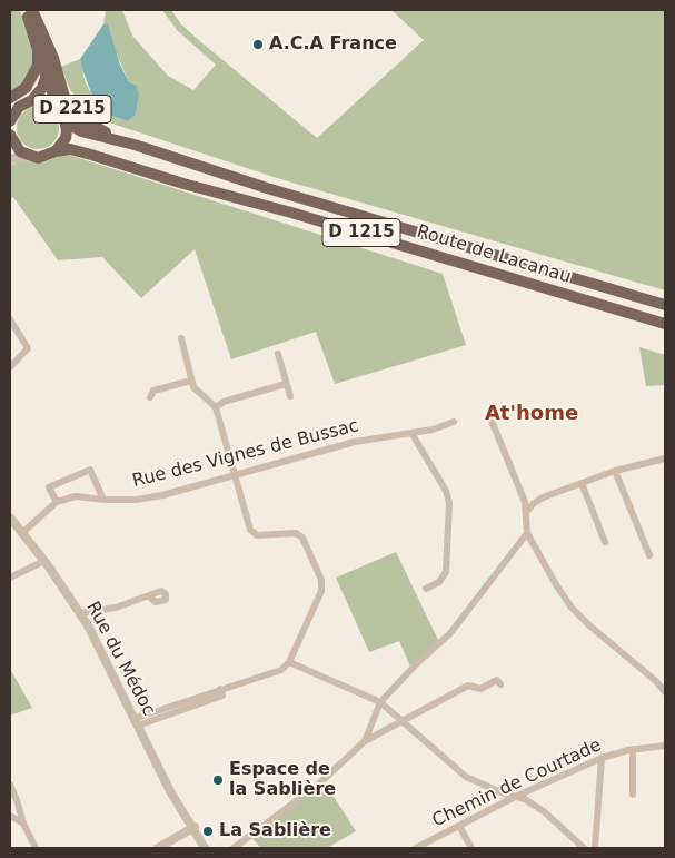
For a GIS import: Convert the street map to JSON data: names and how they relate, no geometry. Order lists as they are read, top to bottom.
{
  "streets": {
    "main road": ["D 2215", "D 1215", "Route de Lacanau"],
    "street": ["Rue des Vignes de Bussac", "Rue du Médoc", "Chemin de Courtade"]
  },
  "crossings": [
    ["D 2215", "Route de Lacanau"]
  ],
  "districts": ["At'home"],
  "places": ["A.C.A France", "Espace de la Sablière", "La Sablière"]
}
